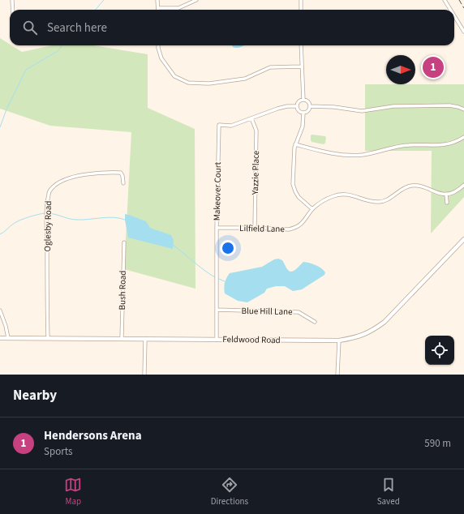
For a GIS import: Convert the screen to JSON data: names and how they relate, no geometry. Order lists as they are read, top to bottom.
{
  "streets": {
    "street": [
      "Yazzie Place",
      "Makeover Court",
      "Oglesby Road",
      "Lilfield Lane",
      "Bush Road",
      "Blue Hill Lane",
      "Feldwood Road"
    ]
  },
  "crossings": [
    ["Yazzie Place", "Makeover Court"],
    ["Yazzie Place", "Lilfield Lane"],
    ["Makeover Court", "Lilfield Lane"],
    ["Makeover Court", "Blue Hill Lane"],
    ["Makeover Court", "Feldwood Road"],
    ["Oglesby Road", "Feldwood Road"],
    ["Bush Road", "Feldwood Road"]
  ],
  "north": "right",
  "page": {
    "search": "Search here",
    "pins": "1",
    "heading": "Nearby",
    "list": [
      {
        "mark": "1",
        "name": "Hendersons Arena",
        "note": "Sports",
        "value": "590 m"
      }
    ],
    "nav": ["Map", "Directions", "Saved"]
  }
}
